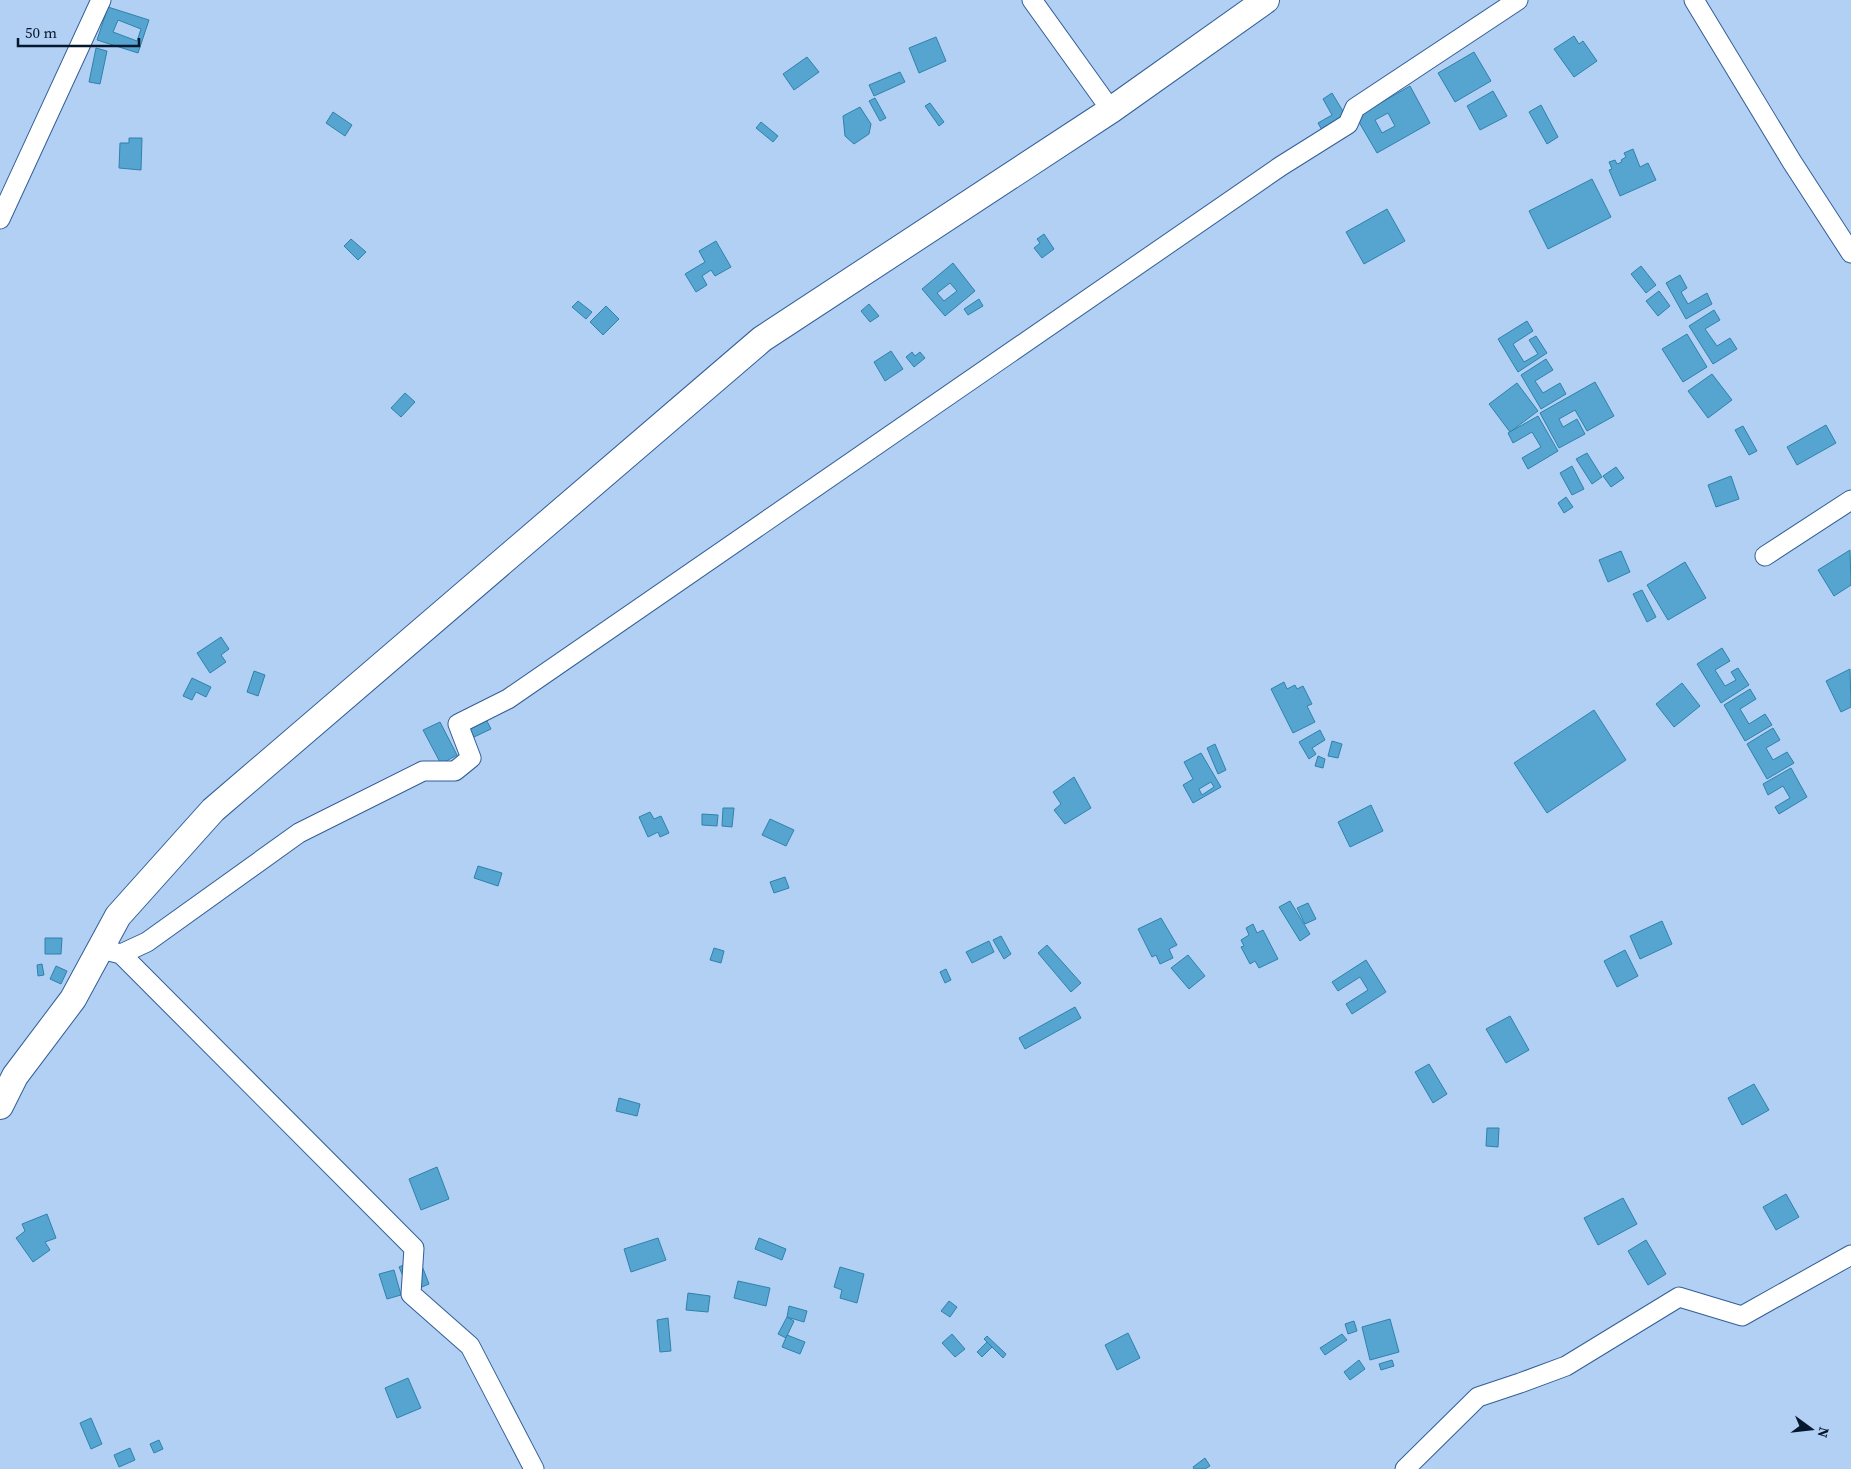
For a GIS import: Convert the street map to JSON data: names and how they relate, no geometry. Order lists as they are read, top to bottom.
{
  "scale_bar": "50 m",
  "north": "right"
}
